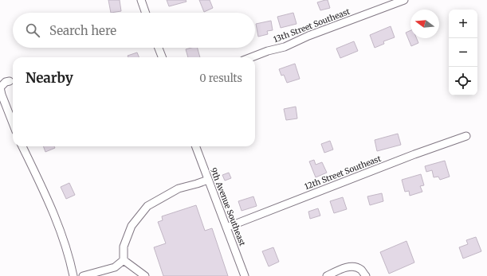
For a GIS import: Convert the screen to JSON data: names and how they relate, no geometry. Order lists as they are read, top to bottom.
{
  "streets": {
    "street": ["13th Street Southeast", "12th Street Southeast", "9th Avenue Southeast"]
  },
  "crossings": [
    ["12th Street Southeast", "9th Avenue Southeast"]
  ],
  "north": "left",
  "page": {
    "map_buttons": ["+", "−"],
    "search": "Search here",
    "heading": ["Nearby", "0 results"]
  }
}
